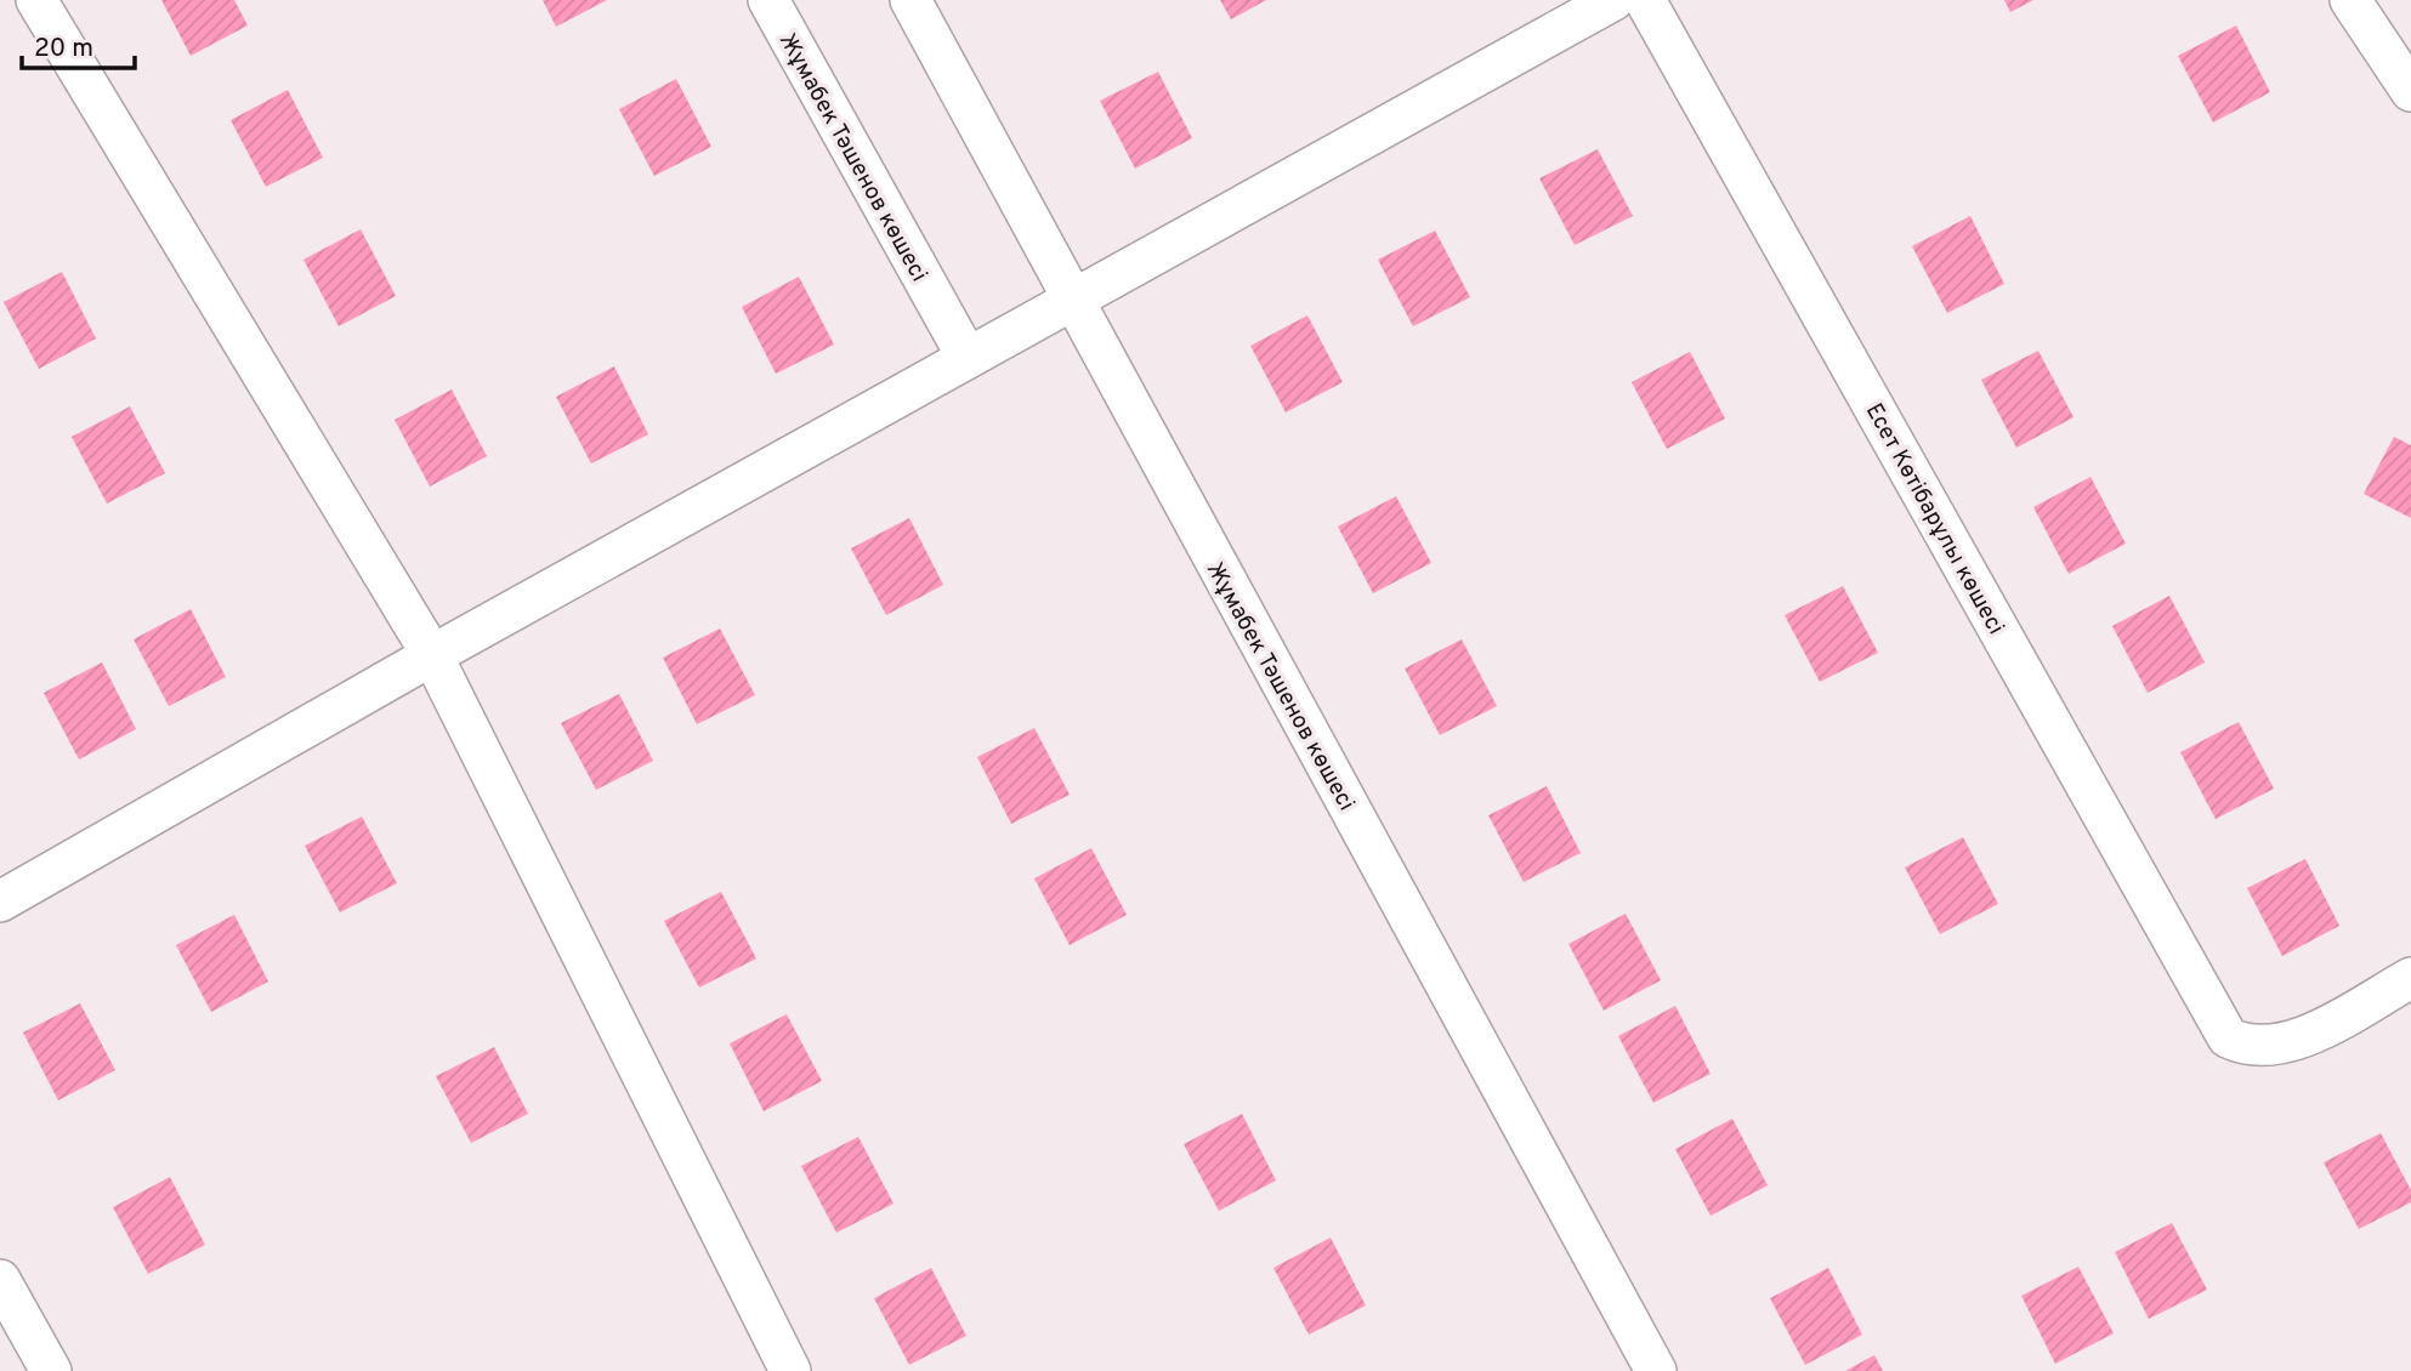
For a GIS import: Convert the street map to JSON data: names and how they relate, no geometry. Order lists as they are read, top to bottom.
{
  "streets": {
    "street": ["Жұмабек Тәшенов көшесі", "Есет Көтібарұлы көшесі"]
  },
  "scale_bar": "20 m"
}
